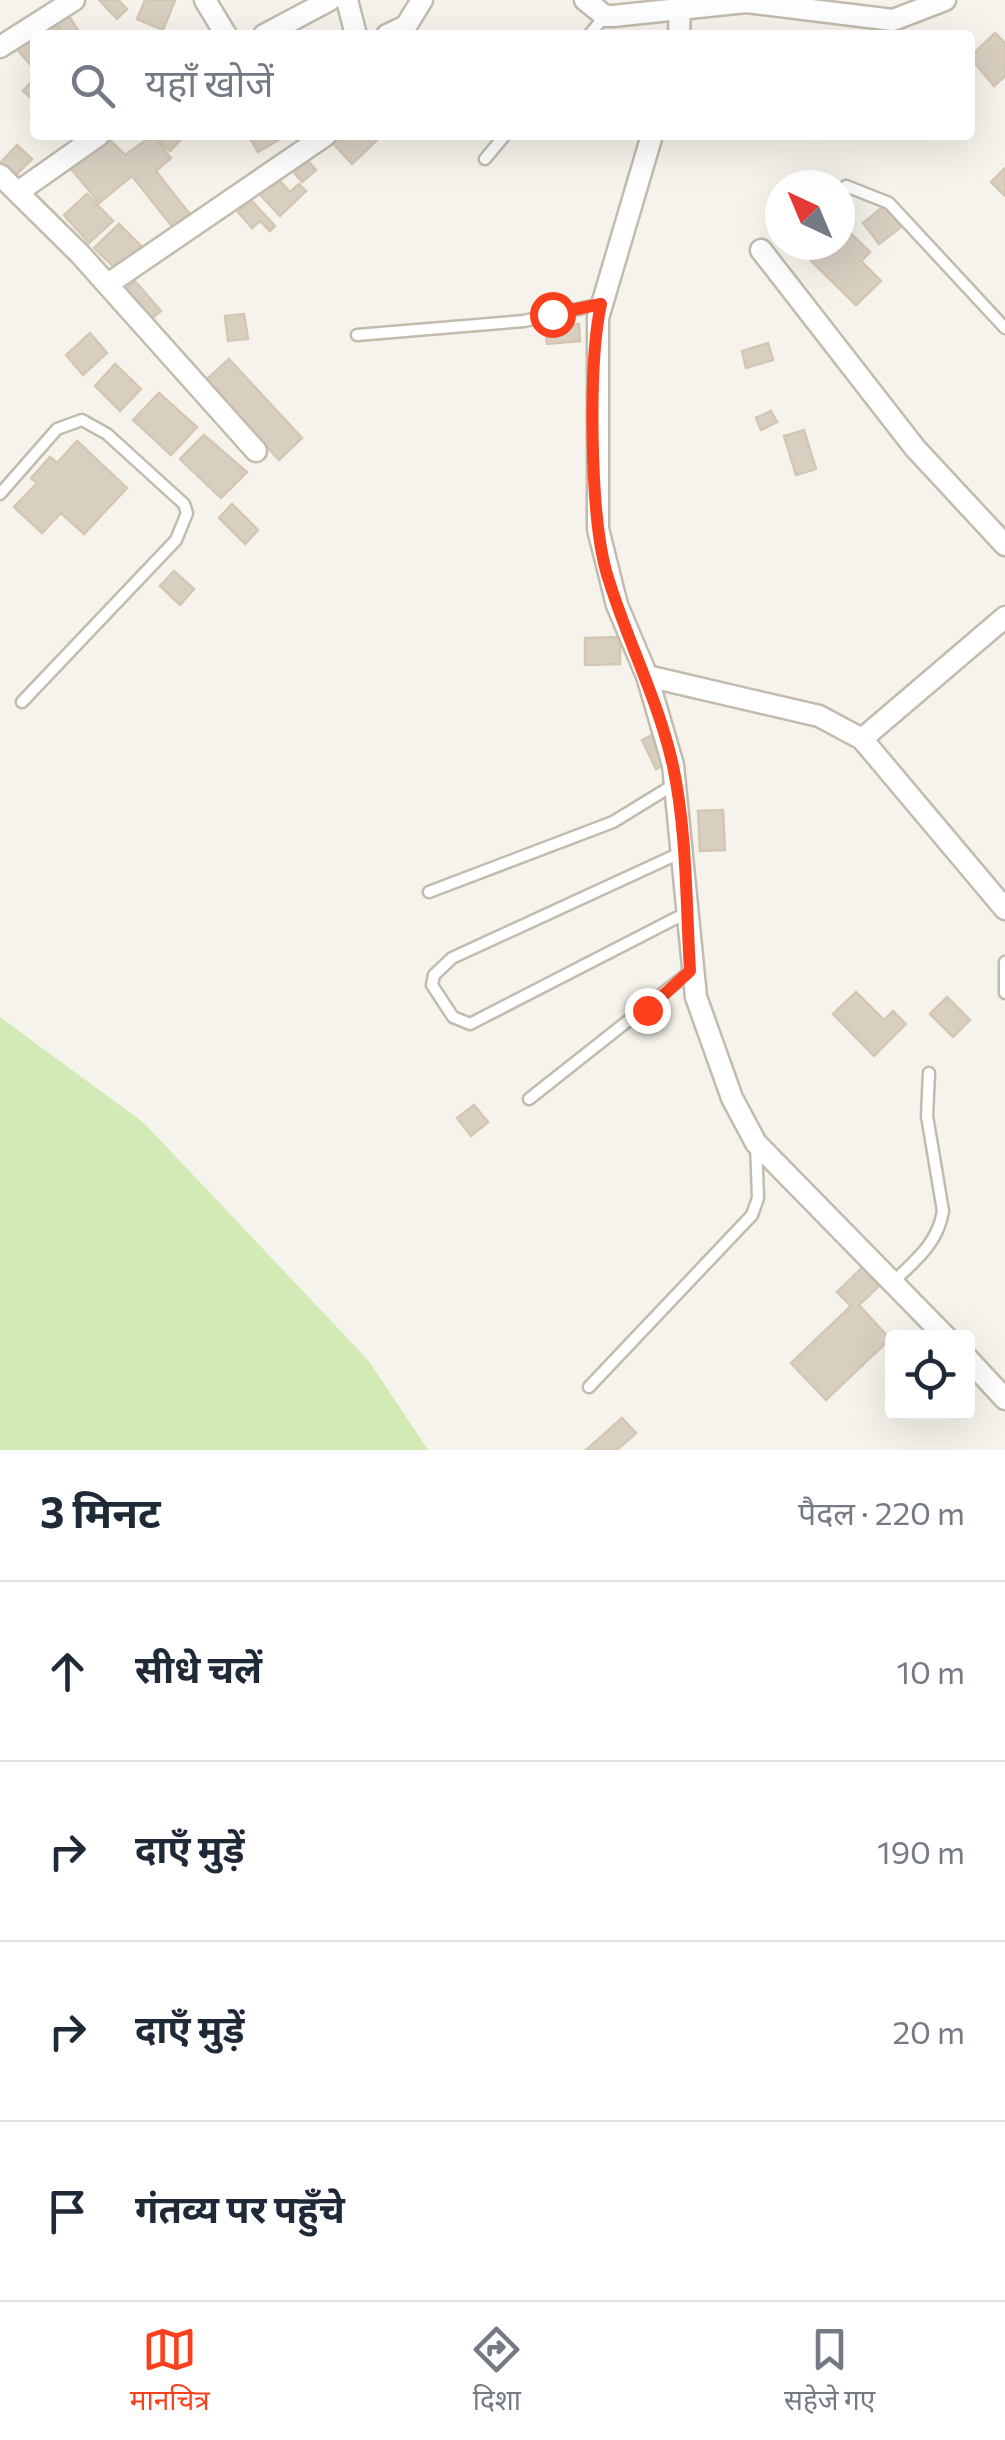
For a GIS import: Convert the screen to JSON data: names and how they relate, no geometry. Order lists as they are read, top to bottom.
{
  "north": "top left",
  "page": {
    "search": "यहाँ खोजें",
    "heading": ["3 मिनट", "पैदल · 220 m"],
    "list": [
      ["सीधे चलें", "10 m"],
      ["दाएँ मुड़ें", "190 m"],
      ["दाएँ मुड़ें", "20 m"],
      "गंतव्य पर पहुँचे"
    ],
    "nav": ["मानचित्र", "दिशा", "सहेजे गए"]
  }
}
